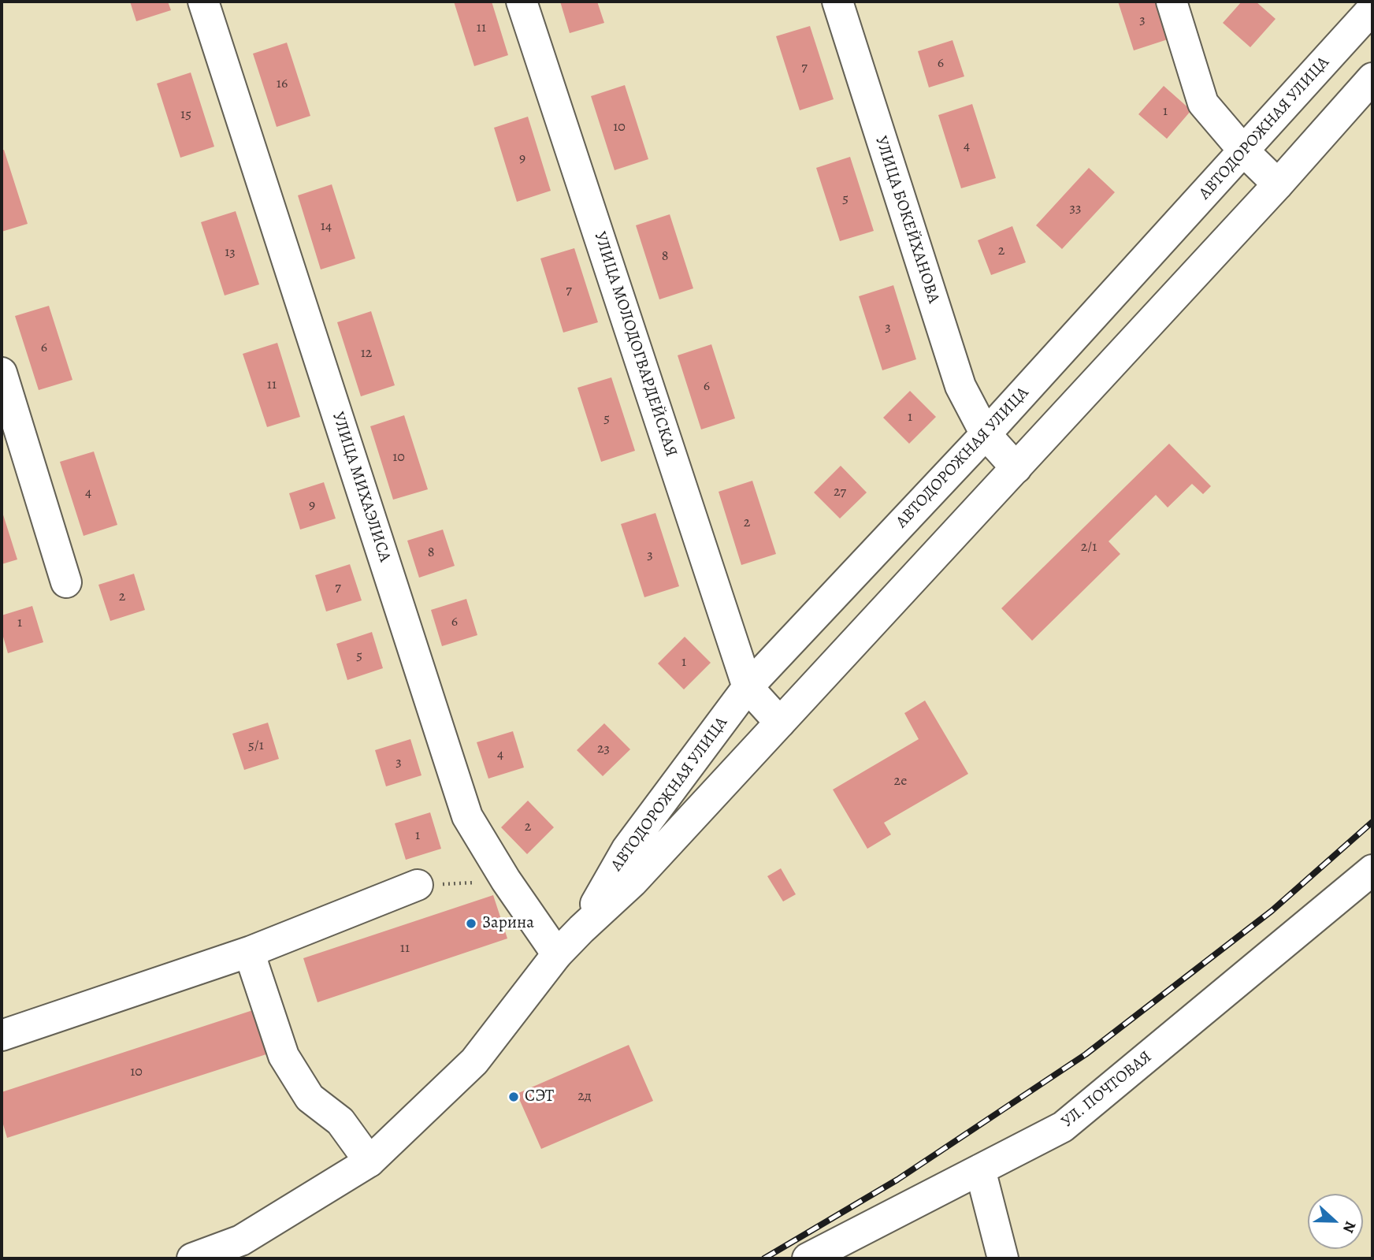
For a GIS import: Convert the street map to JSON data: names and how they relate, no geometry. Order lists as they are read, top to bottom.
{
  "streets": {
    "street": [
      "АВТОДОРОЖНАЯ УЛИЦА",
      "УЛИЦА БОКЕЙХАНОВА",
      "УЛИЦА МОЛОДОГВАРДЕЙСКАЯ",
      "УЛИЦА МИХАЭЛИСА",
      "УЛ. ПОЧТОВАЯ"
    ]
  },
  "crossings": [
    ["АВТОДОРОЖНАЯ УЛИЦА", "УЛИЦА БОКЕЙХАНОВА"],
    ["АВТОДОРОЖНАЯ УЛИЦА", "УЛИЦА МОЛОДОГВАРДЕЙСКАЯ"],
    ["АВТОДОРОЖНАЯ УЛИЦА", "УЛИЦА МИХАЭЛИСА"]
  ],
  "places": ["Зарина", "СЭТ"],
  "house_numbers": [
    "3",
    "11",
    "6",
    "7",
    "16",
    "1",
    "15",
    "10",
    "4",
    "9",
    "5",
    "33",
    "14",
    "2",
    "13",
    "8",
    "7",
    "3",
    "6",
    "12",
    "11",
    "6",
    "1",
    "5",
    "10",
    "27",
    "4",
    "9",
    "2",
    "2/1",
    "8",
    "3",
    "7",
    "2",
    "6",
    "1",
    "5",
    "1",
    "5/1",
    "23",
    "4",
    "3",
    "2е",
    "2",
    "1",
    "11",
    "10",
    "2д"
  ],
  "north": "right"
}
